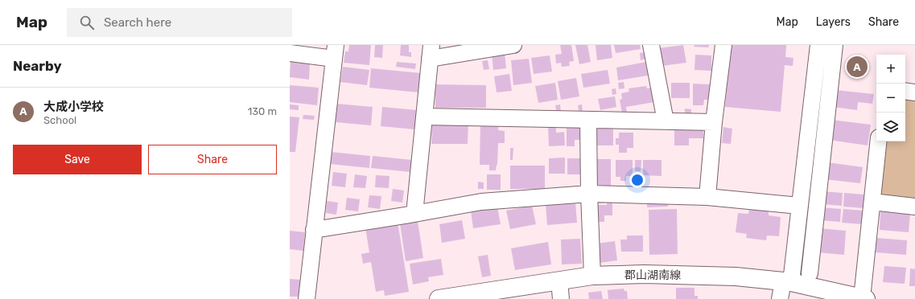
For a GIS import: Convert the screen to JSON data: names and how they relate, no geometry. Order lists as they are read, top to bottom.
{
  "streets": {
    "main road": ["郡山湖南線"]
  },
  "page": {
    "header": "Map",
    "search": "Search here",
    "nav": ["Map", "Layers", "Share"],
    "heading": "Nearby",
    "map_buttons": ["+", "−"],
    "pins": "A",
    "list": [
      {
        "mark": "A",
        "name": "大成小学校",
        "note": "School",
        "value": "130 m"
      }
    ],
    "buttons": ["Save", "Share"]
  }
}
